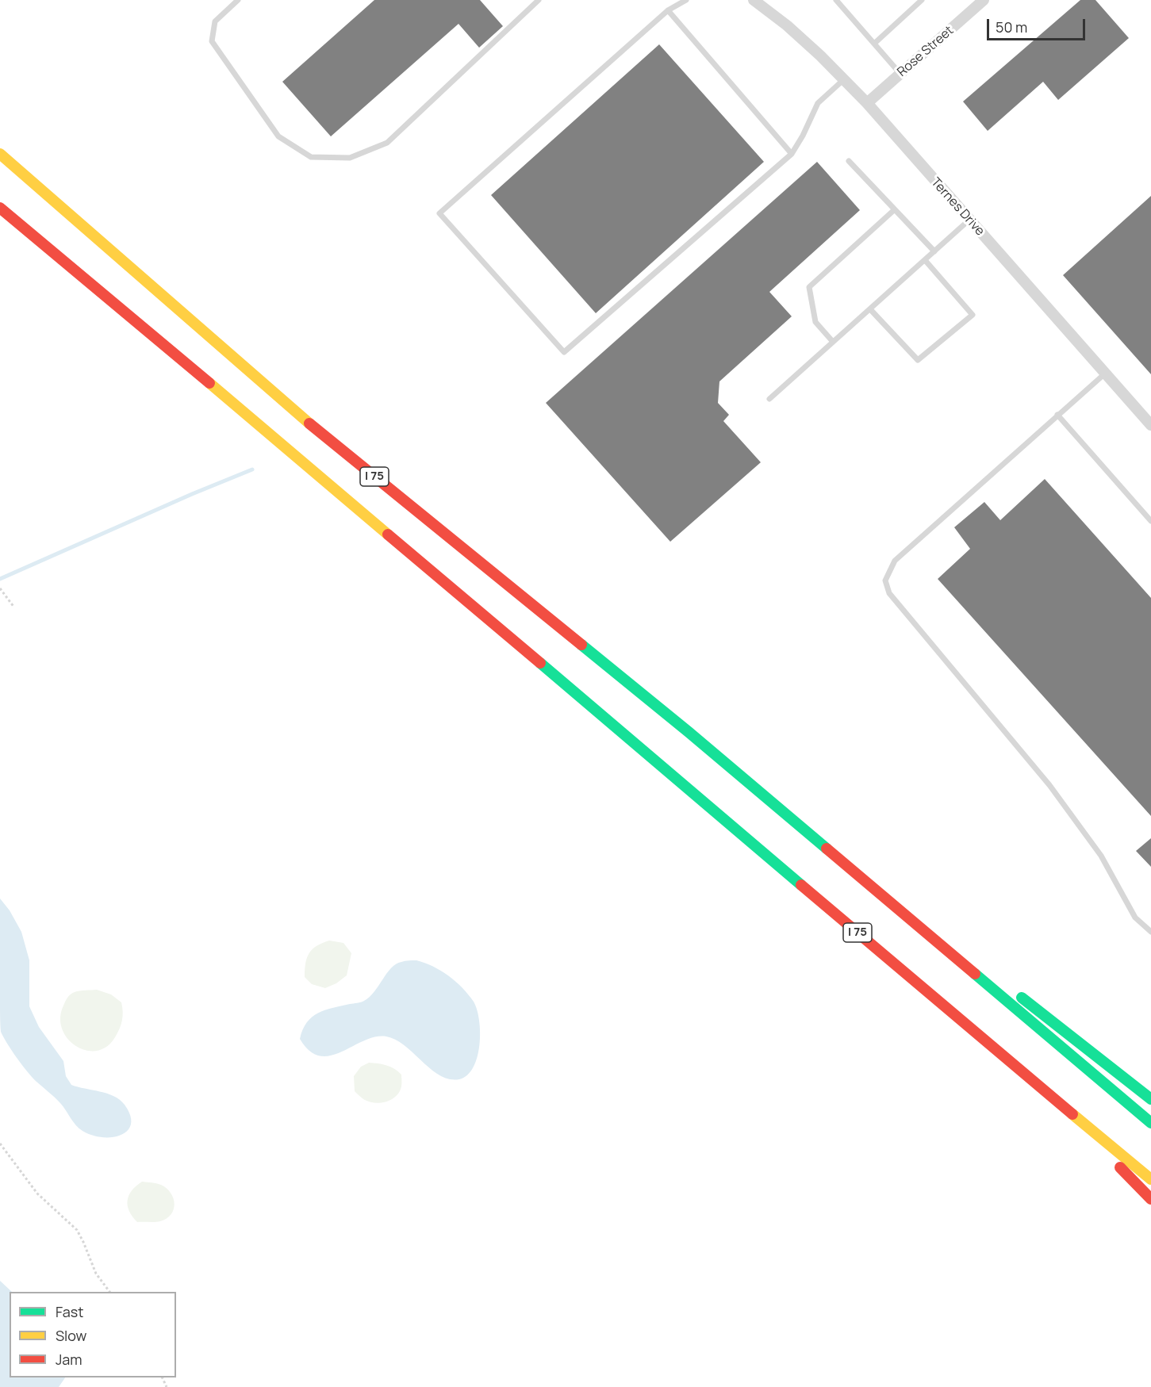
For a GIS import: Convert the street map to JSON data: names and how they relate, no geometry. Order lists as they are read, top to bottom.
{
  "streets": {
    "highway": ["I 75"],
    "street": ["Rose Street", "Ternes Drive"]
  },
  "crossings": [
    ["Rose Street", "Ternes Drive"]
  ],
  "legend": ["Fast", "Slow", "Jam"],
  "scale_bar": "50 m"
}
